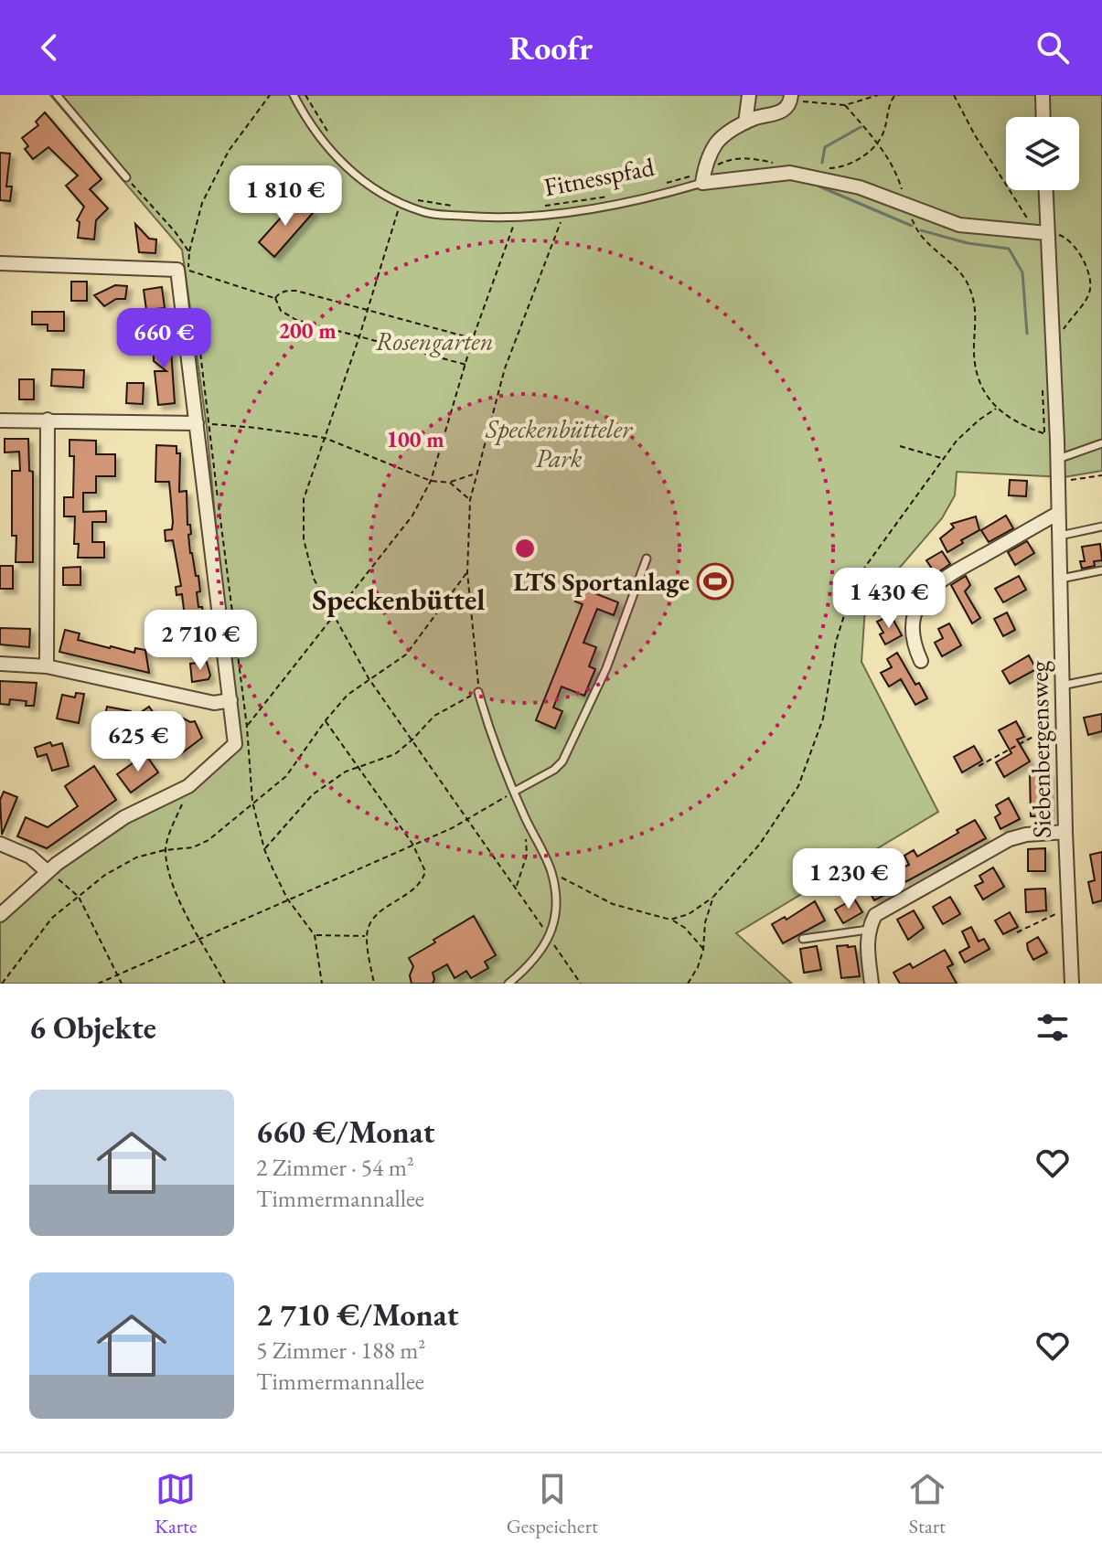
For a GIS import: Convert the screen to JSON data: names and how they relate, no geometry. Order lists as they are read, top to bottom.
{
  "streets": {
    "street": ["Siebenbergensweg"],
    "path": ["Fitnesspfad"]
  },
  "districts": ["Speckenbüttel"],
  "parks": ["Rosengarten", "Speckenbütteler Park"],
  "places": {
    "sports": ["LTS Sportanlage"]
  },
  "page": {
    "header": "Roofr",
    "price": [
      "1 810 €",
      "660 €",
      "1 430 €",
      "2 710 €",
      "625 €",
      "1 230 €"
    ],
    "heading": "6 Objekte",
    "list": [
      {
        "name": "660 €/Monat",
        "note": "2 Zimmer · 54 m² · Timmermannallee"
      },
      {
        "name": "2 710 €/Monat",
        "note": "5 Zimmer · 188 m² · Timmermannallee"
      }
    ],
    "tabs": ["Karte", "Gespeichert", "Start"]
  },
  "rings": ["200 m", "100 m"]
}
